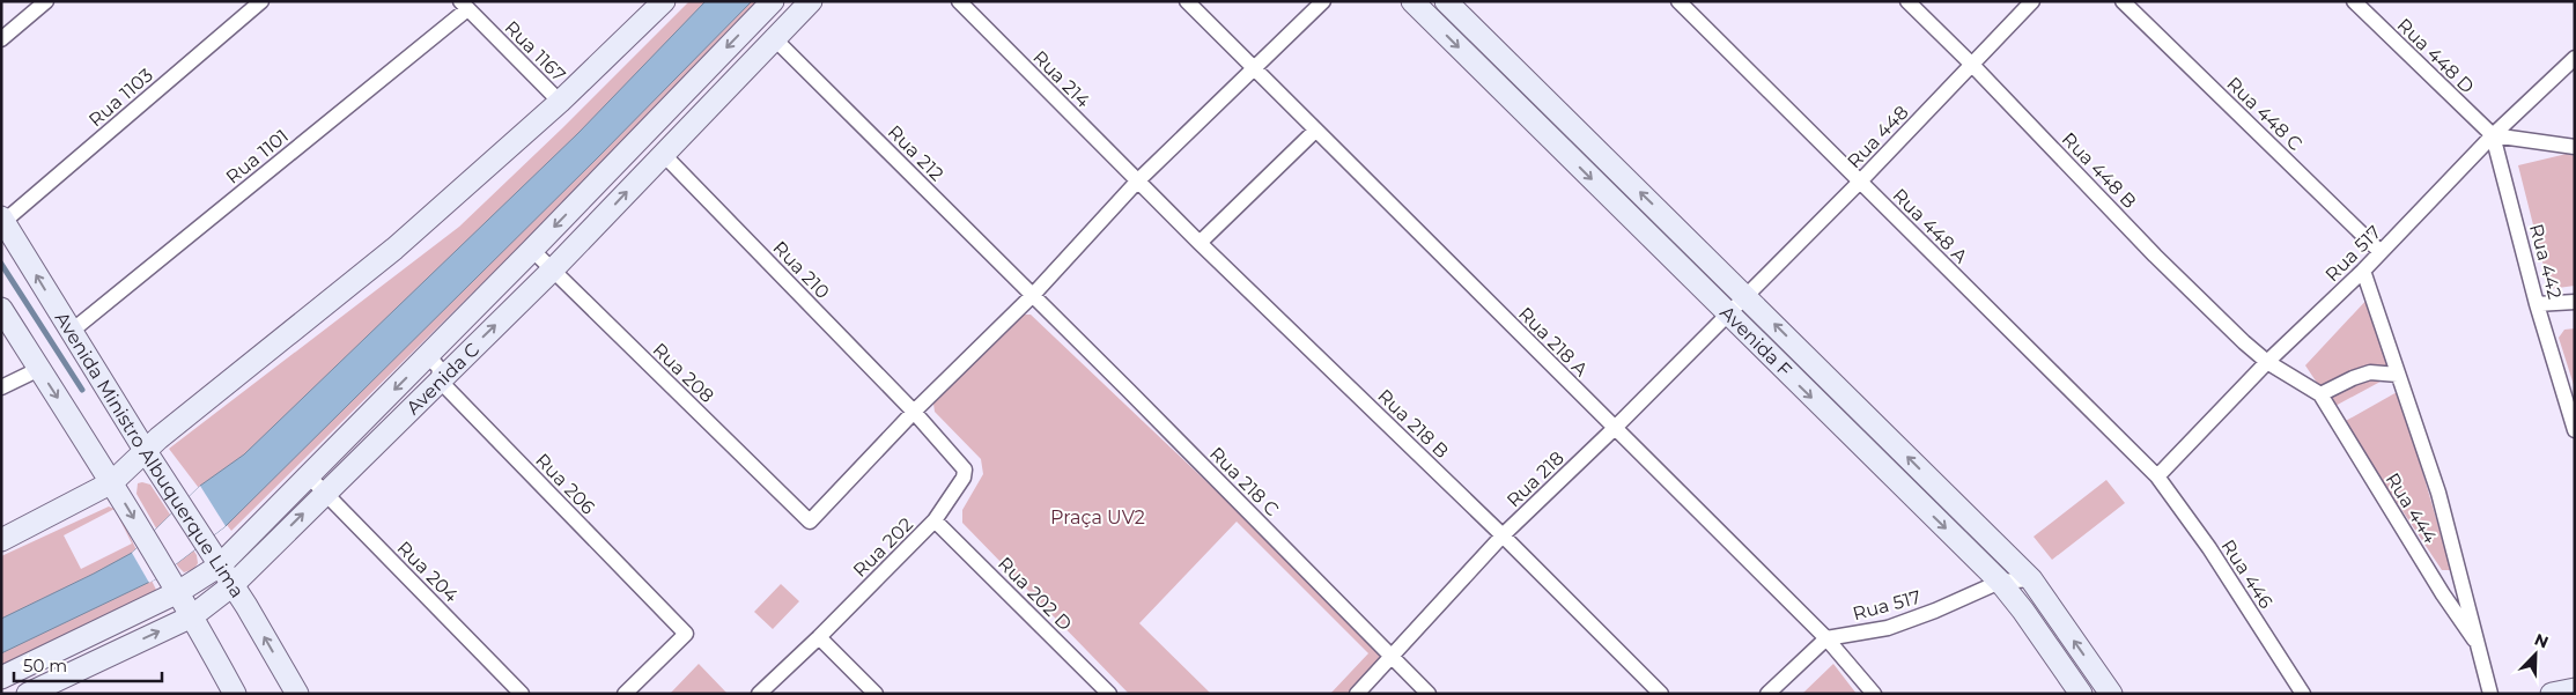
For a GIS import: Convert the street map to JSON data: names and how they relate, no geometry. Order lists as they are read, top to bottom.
{
  "streets": {
    "street": [
      "Rua 1167",
      "Rua 448 D",
      "Rua 214",
      "Rua 1103",
      "Rua 448 C",
      "Rua 448",
      "Rua 212",
      "Rua 1101",
      "Rua 448 B",
      "Rua 448 A",
      "Rua 517",
      "Rua 442",
      "Rua 210",
      "Rua 218 A",
      "Avenida F",
      "Rua 208",
      "Avenida C",
      "Rua 218 B",
      "Avenida Ministro Albuquerque Lima",
      "Rua 218",
      "Rua 218 C",
      "Rua 206",
      "Rua 444",
      "Rua 202",
      "Rua 204",
      "Rua 446",
      "Rua 202 D"
    ]
  },
  "crossings": [
    ["Rua 1167", "Rua 1101"],
    ["Rua 448 D", "Rua 517"],
    ["Rua 448 D", "Rua 442"],
    ["Rua 214", "Rua 218 B"],
    ["Rua 1103", "Avenida Ministro Albuquerque Lima"],
    ["Rua 448 C", "Rua 517"],
    ["Rua 448", "Rua 448 B"],
    ["Rua 448", "Rua 448 A"],
    ["Rua 448", "Avenida F"],
    ["Rua 448", "Rua 218"],
    ["Rua 212", "Avenida C"],
    ["Rua 212", "Rua 218 C"],
    ["Rua 1101", "Avenida Ministro Albuquerque Lima"],
    ["Rua 448 B", "Rua 517"],
    ["Rua 448 B", "Rua 444"],
    ["Rua 448 A", "Rua 517"],
    ["Rua 448 A", "Rua 446"],
    ["Rua 517", "Rua 442"],
    ["Rua 517", "Rua 218 A"],
    ["Rua 517", "Avenida F"],
    ["Rua 517", "Rua 444"],
    ["Rua 517", "Rua 446"],
    ["Rua 210", "Rua 208"],
    ["Rua 210", "Avenida C"],
    ["Rua 210", "Rua 202"],
    ["Rua 218 A", "Rua 218"],
    ["Avenida F", "Rua 218"],
    ["Rua 208", "Avenida C"],
    ["Rua 208", "Rua 202"],
    ["Avenida C", "Avenida Ministro Albuquerque Lima"],
    ["Avenida C", "Rua 206"],
    ["Avenida C", "Rua 204"],
    ["Rua 218 B", "Rua 218"],
    ["Rua 218", "Rua 218 C"],
    ["Rua 202", "Rua 202 D"]
  ],
  "parks": ["Praça UV2"],
  "scale_bar": "50 m",
  "north": "top right"
}
